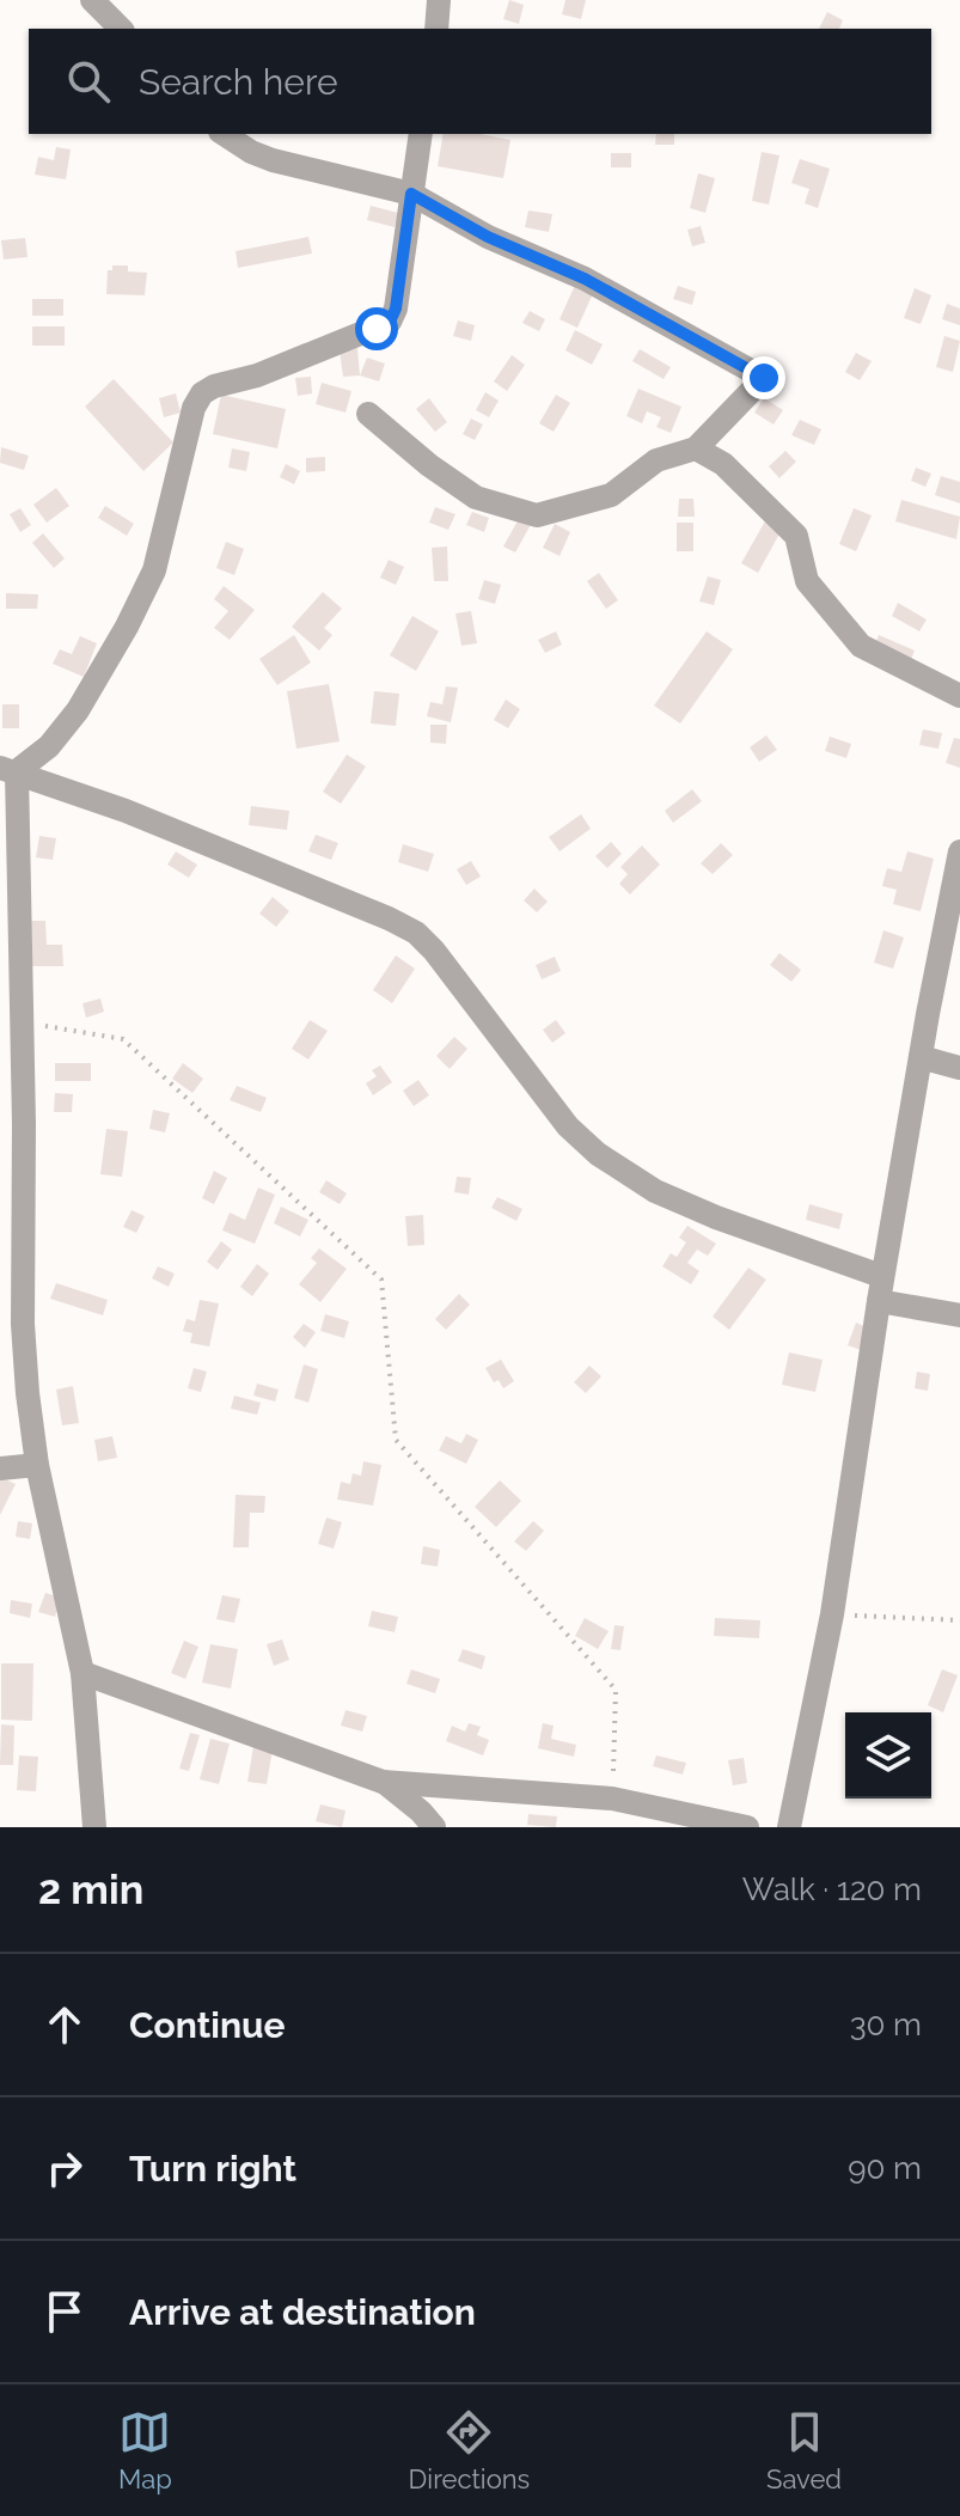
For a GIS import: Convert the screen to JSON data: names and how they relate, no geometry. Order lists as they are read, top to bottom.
{
  "page": {
    "search": "Search here",
    "heading": ["2 min", "Walk · 120 m"],
    "list": [
      ["Continue", "30 m"],
      ["Turn right", "90 m"],
      "Arrive at destination"
    ],
    "nav": ["Map", "Directions", "Saved"]
  }
}
